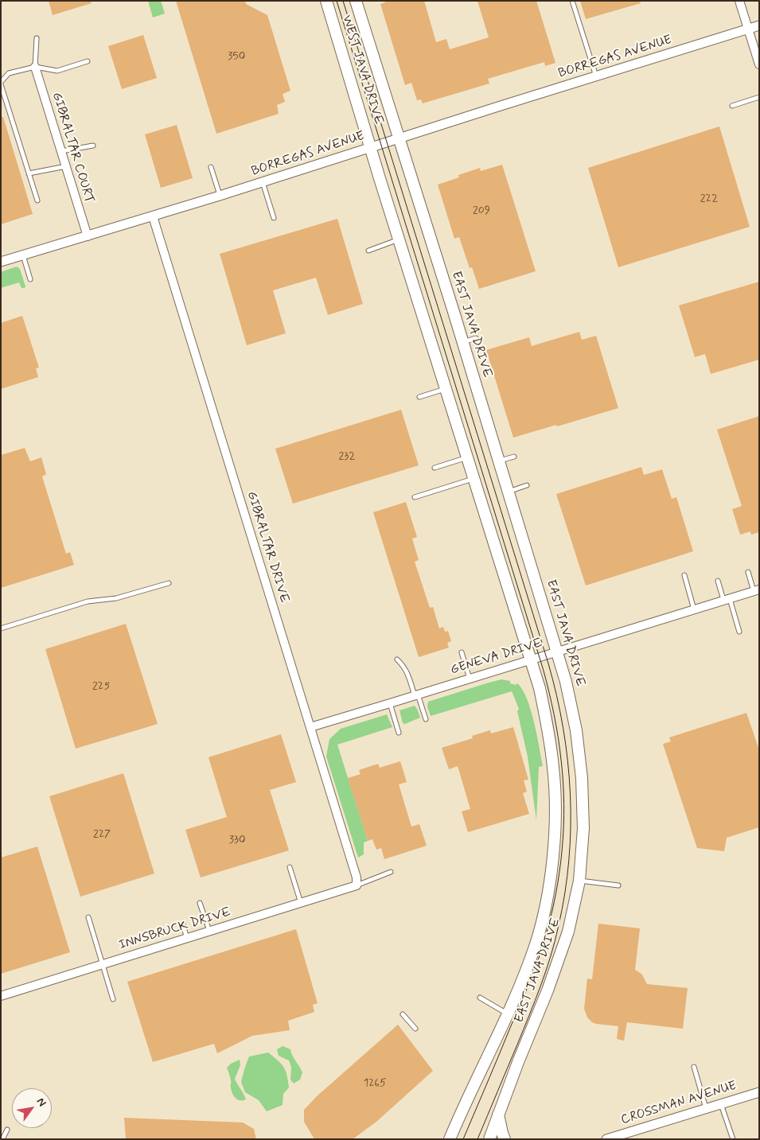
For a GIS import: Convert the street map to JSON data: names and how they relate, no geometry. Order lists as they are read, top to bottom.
{
  "streets": {
    "main road": ["WEST JAVA DRIVE", "EAST JAVA DRIVE"],
    "street": [
      "BORREGAS AVENUE",
      "GIBRALTAR COURT",
      "GIBRALTAR DRIVE",
      "GENEVA DRIVE",
      "INNSBRUCK DRIVE",
      "CROSSMAN AVENUE"
    ]
  },
  "crossings": [
    ["BORREGAS AVENUE", "WEST JAVA DRIVE"],
    ["BORREGAS AVENUE", "GIBRALTAR COURT"],
    ["BORREGAS AVENUE", "EAST JAVA DRIVE"],
    ["BORREGAS AVENUE", "GIBRALTAR DRIVE"],
    ["WEST JAVA DRIVE", "EAST JAVA DRIVE"],
    ["EAST JAVA DRIVE", "GENEVA DRIVE"],
    ["GIBRALTAR DRIVE", "GENEVA DRIVE"],
    ["GIBRALTAR DRIVE", "INNSBRUCK DRIVE"]
  ],
  "house_numbers": [
    "350",
    "222",
    "209",
    "232",
    "225",
    "227",
    "330",
    "1265"
  ],
  "north": "top right"
}
